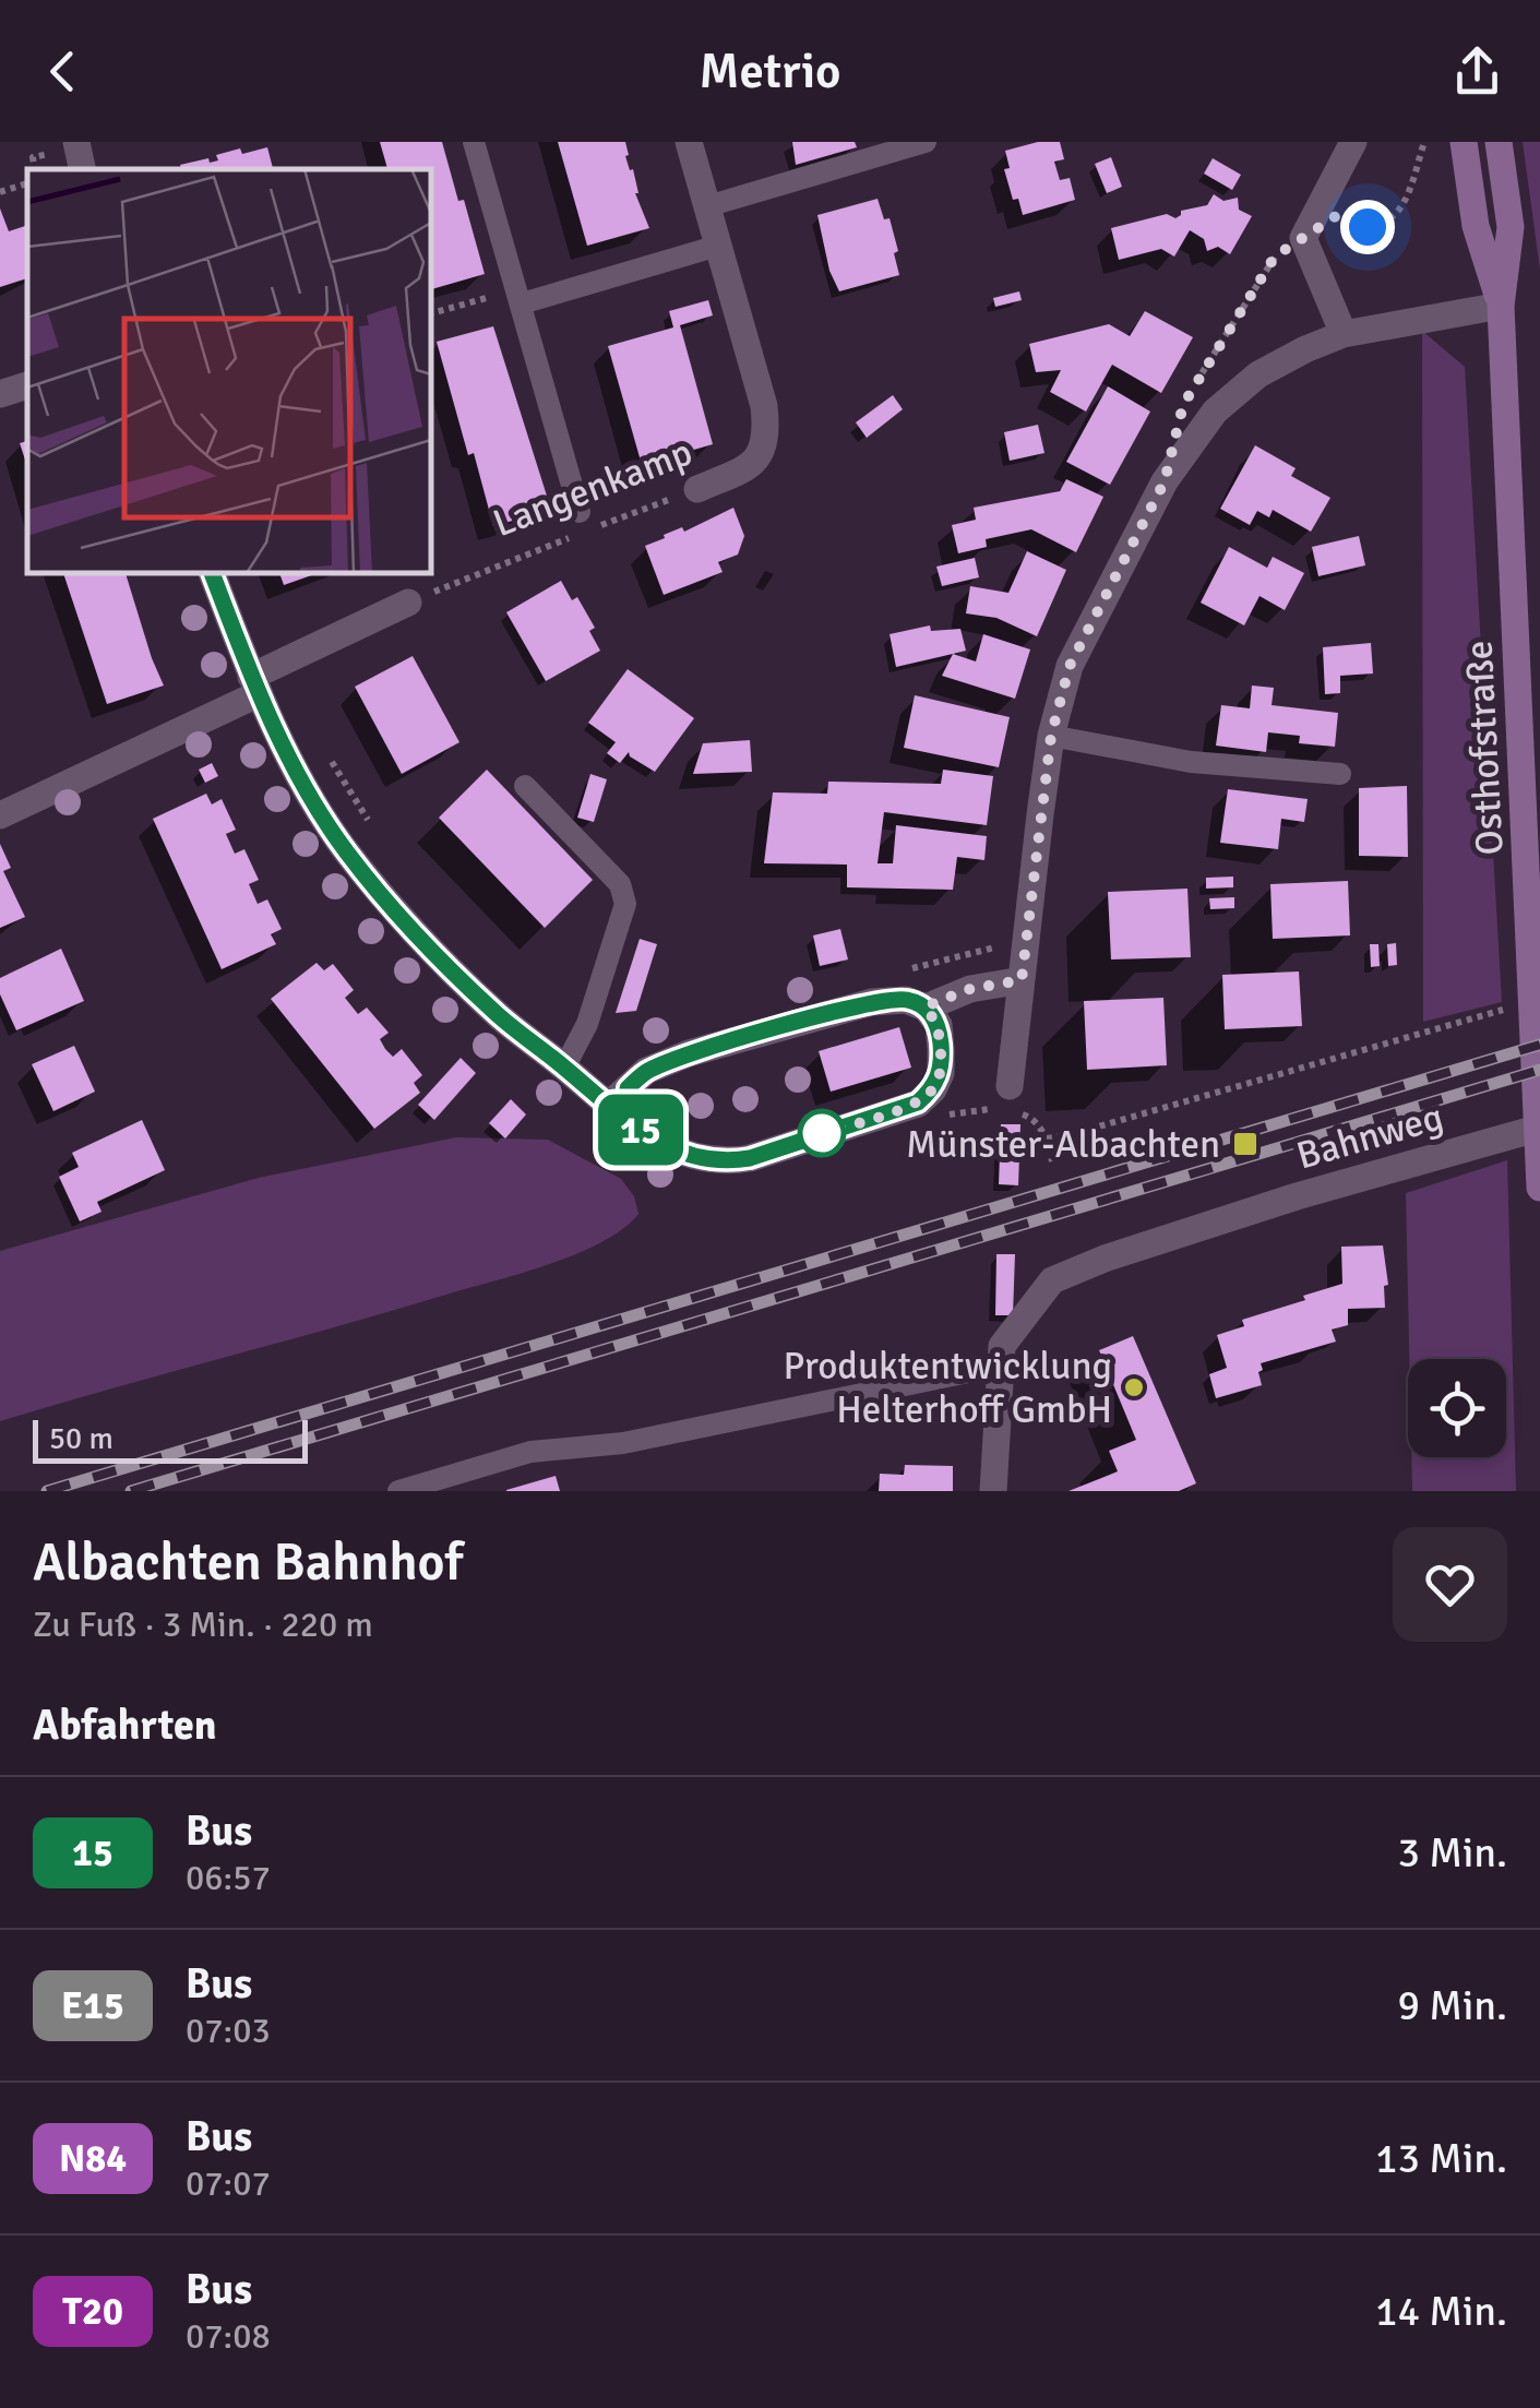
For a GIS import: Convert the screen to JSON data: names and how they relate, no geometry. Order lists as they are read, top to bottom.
{
  "streets": {
    "street": ["Langenkamp", "Osthofstraße", "Bahnweg"]
  },
  "places": {
    "transit": ["Münster-Albachten"],
    "other": ["Produktentwicklung Helterhoff GmbH"]
  },
  "lines": ["bus line 15"],
  "scale_bar": "50 m",
  "page": {
    "header": "Metrio",
    "on_map": "15",
    "scale": "50 m",
    "heading": [
      ["Albachten Bahnhof", "Zu Fuß · 3 Min. · 220 m"],
      "Abfahrten"
    ],
    "list": [
      {
        "mark": "15",
        "name": "Bus",
        "note": "06:57",
        "value": "3 Min."
      },
      {
        "mark": "E15",
        "name": "Bus",
        "note": "07:03",
        "value": "9 Min."
      },
      {
        "mark": "N84",
        "name": "Bus",
        "note": "07:07",
        "value": "13 Min."
      },
      {
        "mark": "T20",
        "name": "Bus",
        "note": "07:08",
        "value": "14 Min."
      }
    ]
  }
}
